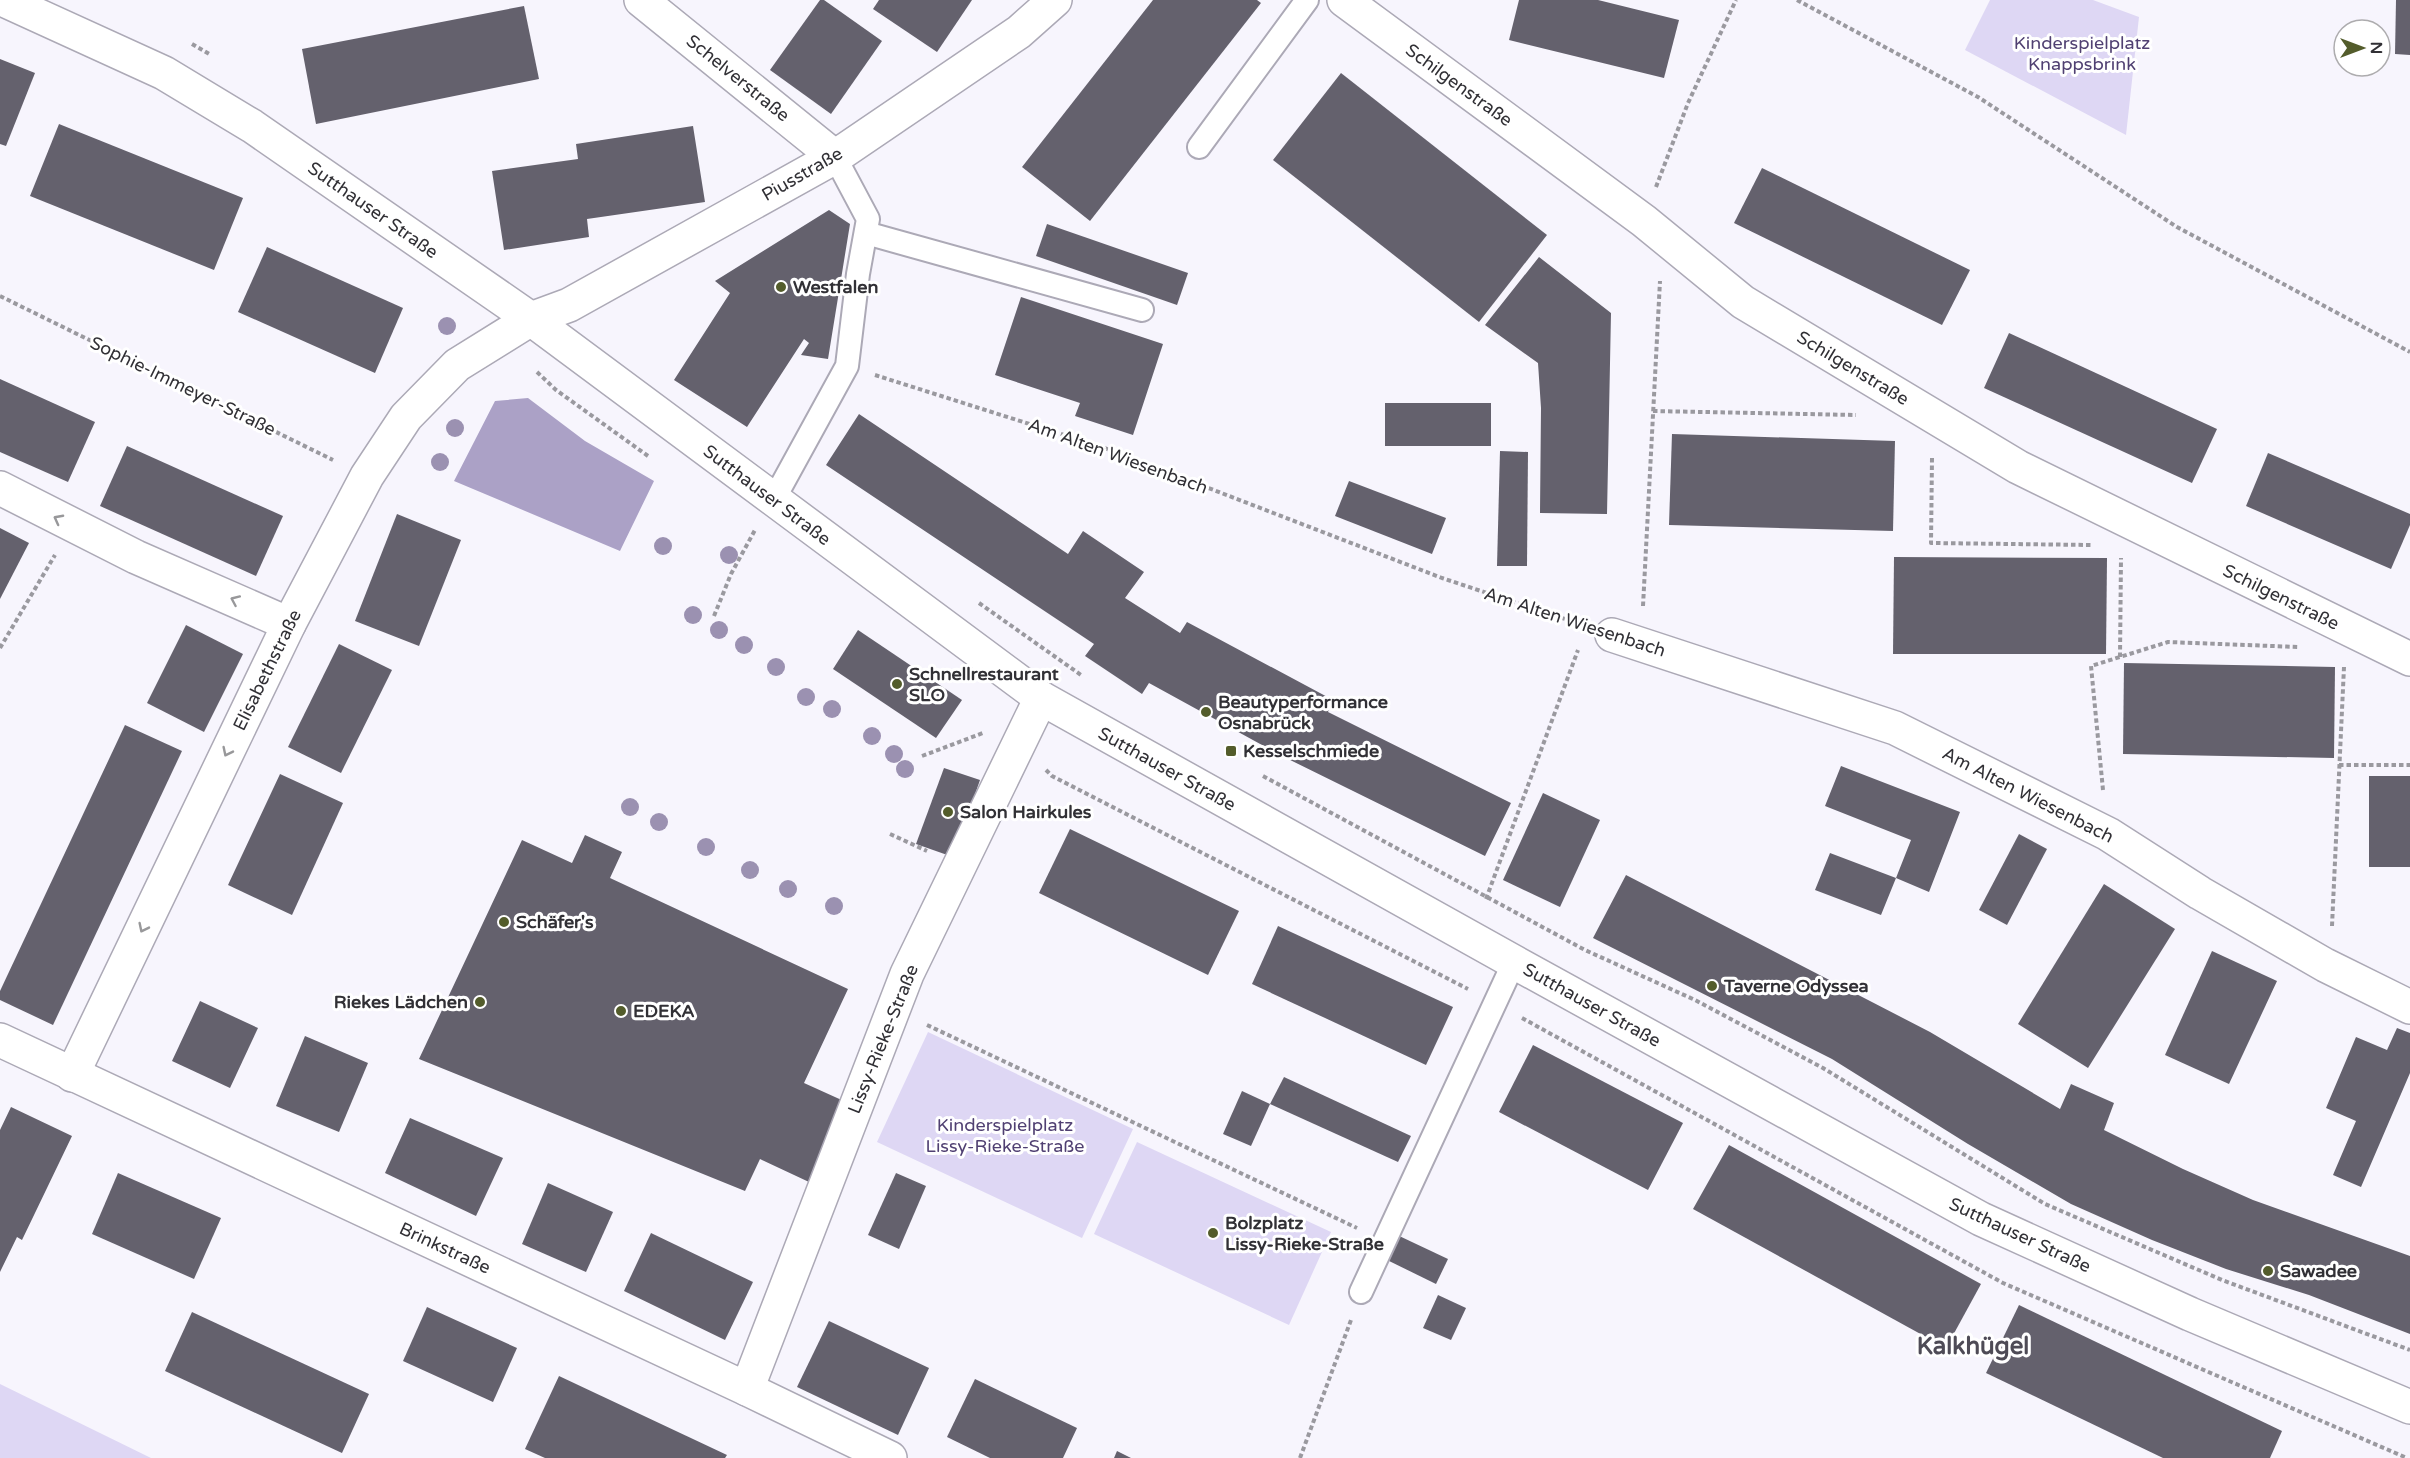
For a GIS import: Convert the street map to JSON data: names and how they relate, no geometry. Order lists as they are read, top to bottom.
{
  "streets": {
    "street": [
      "Schelverstraße",
      "Schilgenstraße",
      "Piusstraße",
      "Sutthauser Straße",
      "Am Alten Wiesenbach",
      "Elisabethstraße",
      "Lissy-Rieke-Straße",
      "Brinkstraße"
    ],
    "path": ["Sophie-Immeyer-Straße"]
  },
  "crossings": [
    ["Schelverstraße", "Piusstraße"],
    ["Piusstraße", "Sutthauser Straße"],
    ["Piusstraße", "Elisabethstraße"],
    ["Sutthauser Straße", "Elisabethstraße"],
    ["Sutthauser Straße", "Lissy-Rieke-Straße"],
    ["Sophie-Immeyer-Straße", "Elisabethstraße"],
    ["Elisabethstraße", "Brinkstraße"],
    ["Lissy-Rieke-Straße", "Brinkstraße"]
  ],
  "one_way": ["Elisabethstraße"],
  "districts": ["Kalkhügel"],
  "parks": ["Kinderspielplatz Knappsbrink", "Kinderspielplatz Lissy-Rieke-Straße"],
  "places": {
    "other": [
      "Westfalen",
      "Schnellrestaurant SLO",
      "Beautyperformance Osnabrück",
      "Salon Hairkules",
      "Schäfer's",
      "Taverne Odyssea",
      "Riekes Lädchen",
      "EDEKA",
      "Bolzplatz Lissy-Rieke-Straße",
      "Sawadee"
    ],
    "transit": ["Kesselschmiede"]
  },
  "north": "right"
}
